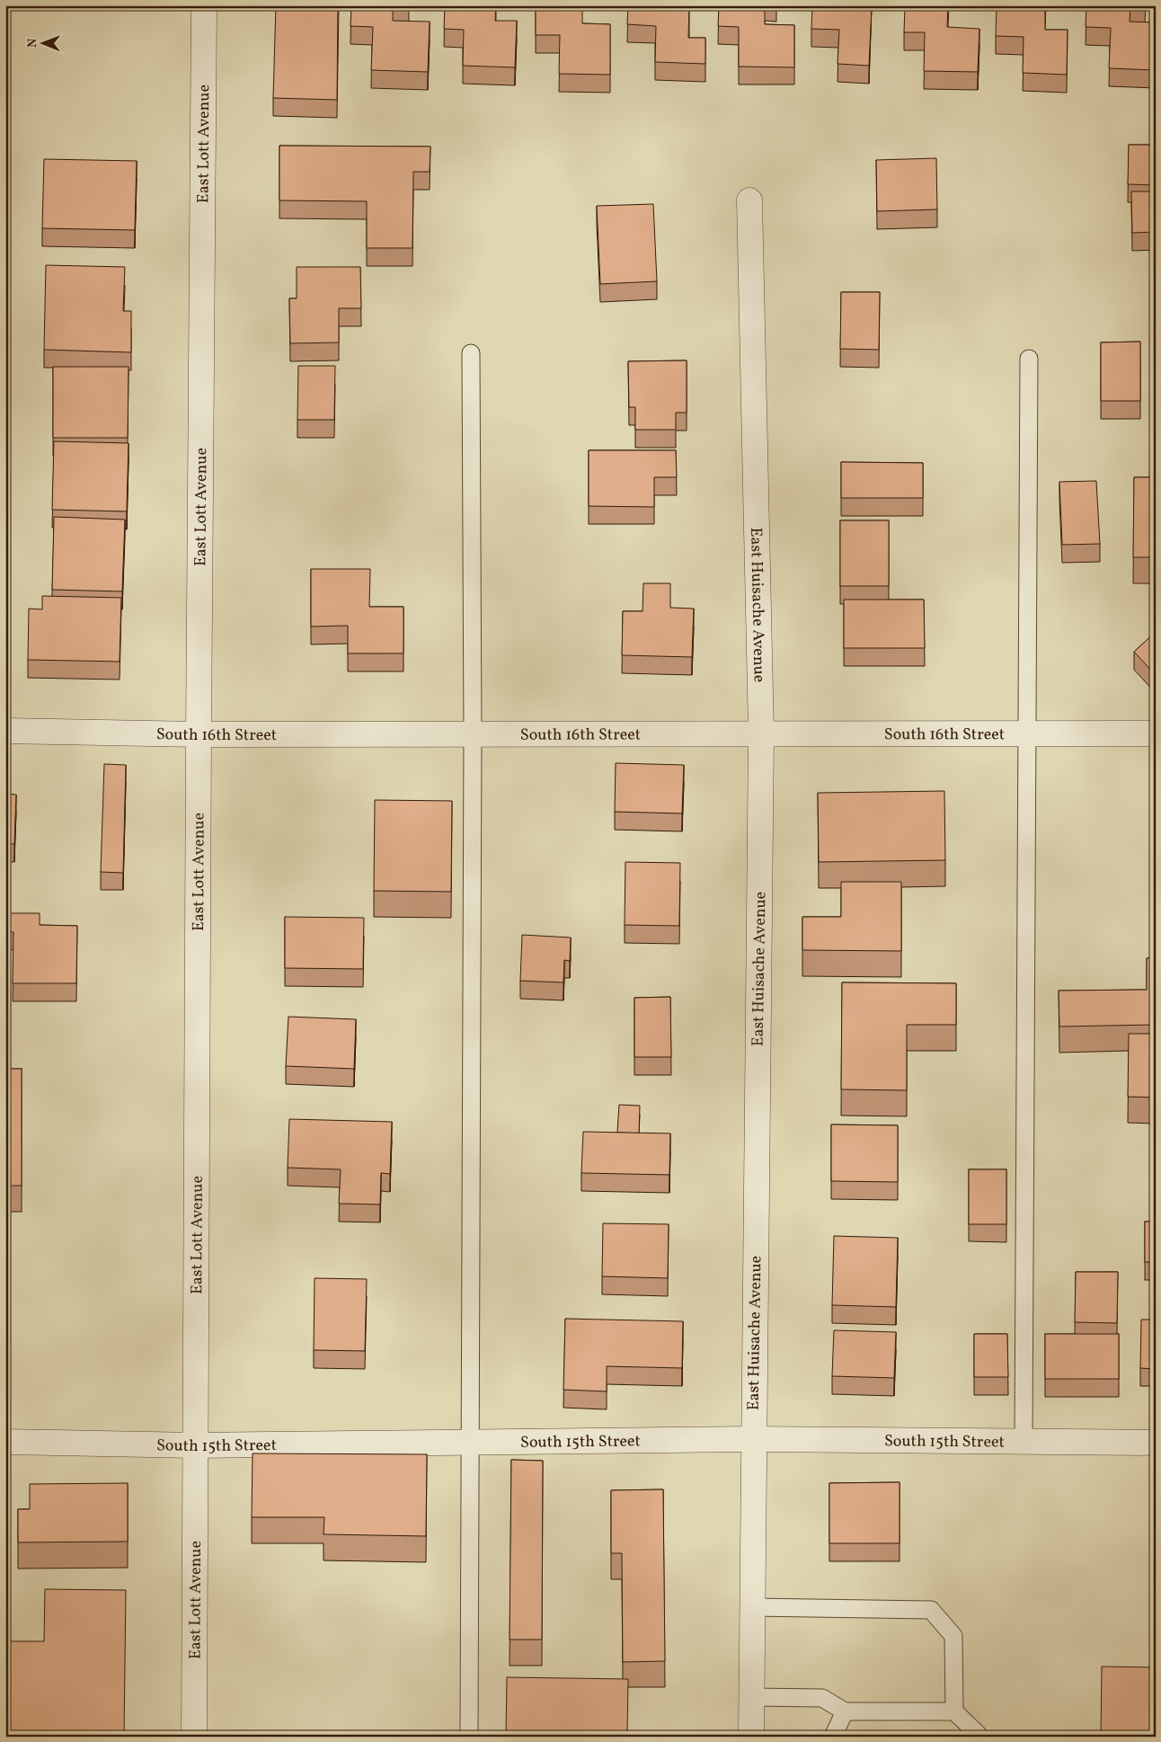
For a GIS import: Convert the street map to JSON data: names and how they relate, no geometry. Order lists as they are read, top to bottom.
{
  "streets": {
    "street": [
      "East Lott Avenue",
      "East Huisache Avenue",
      "South 16th Street",
      "South 15th Street"
    ]
  },
  "crossings": [
    ["East Lott Avenue", "South 16th Street"],
    ["East Lott Avenue", "South 15th Street"],
    ["East Huisache Avenue", "South 16th Street"],
    ["East Huisache Avenue", "South 15th Street"]
  ],
  "north": "left"
}
